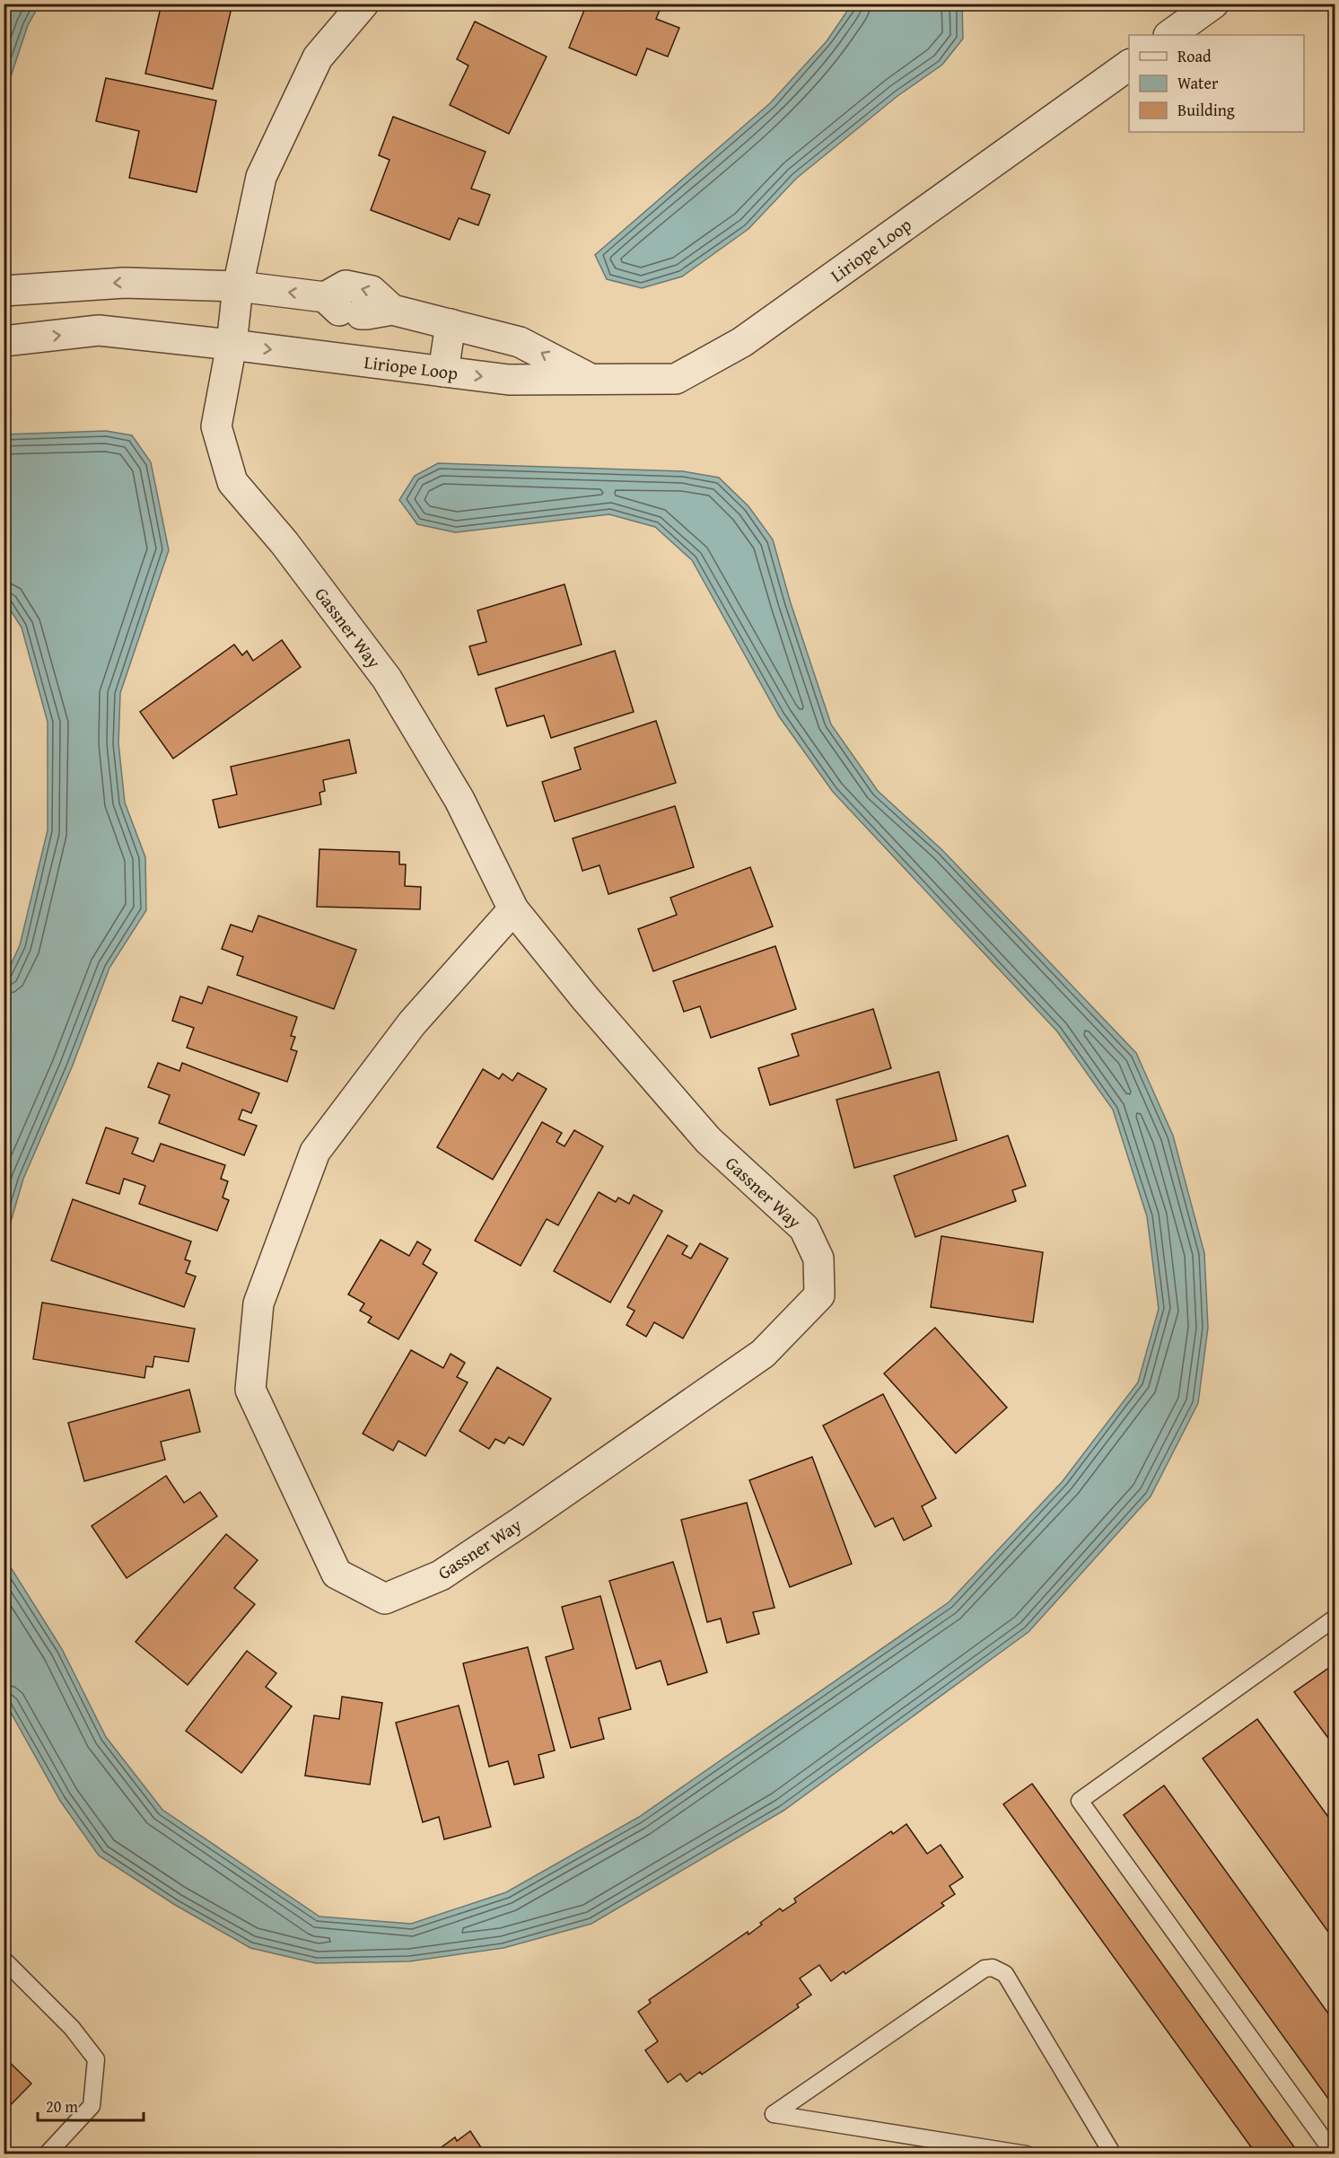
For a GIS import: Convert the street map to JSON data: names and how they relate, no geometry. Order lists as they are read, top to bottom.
{
  "streets": {
    "street": ["Liriope Loop", "Gassner Way"]
  },
  "crossings": [
    ["Liriope Loop", "Gassner Way"]
  ],
  "legend": ["Road", "Water", "Building"],
  "scale_bar": "20 m"
}
